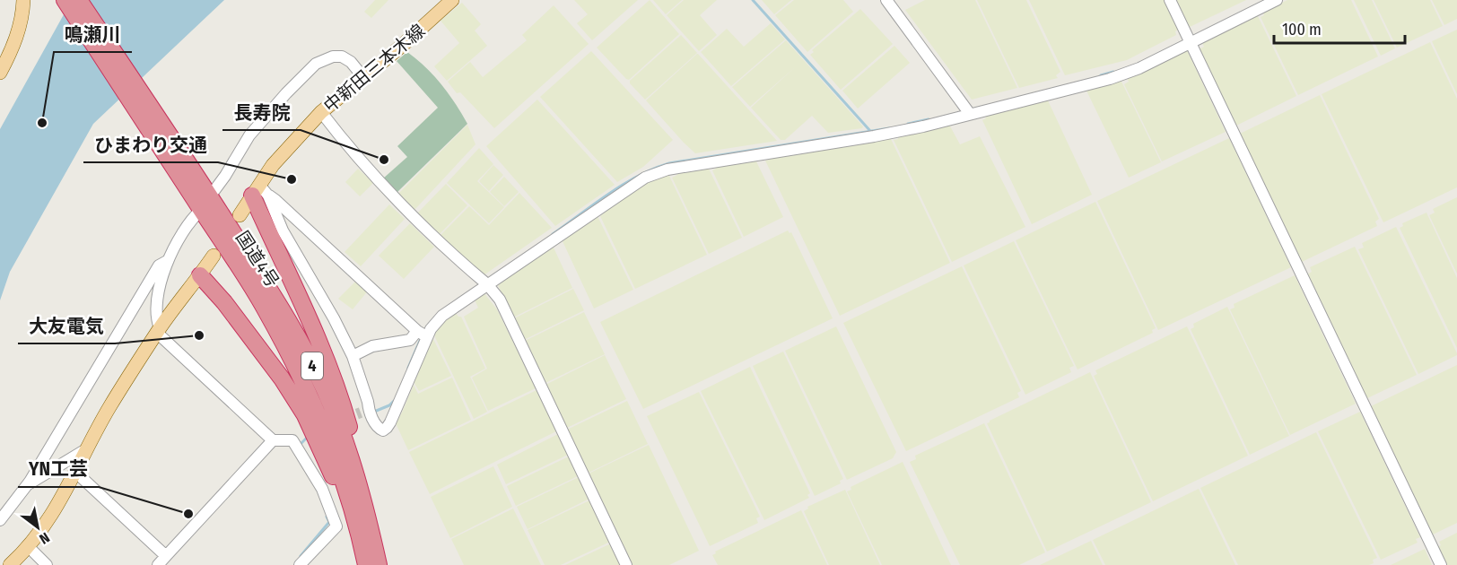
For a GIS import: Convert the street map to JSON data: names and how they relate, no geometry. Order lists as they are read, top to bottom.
{
  "streets": {
    "highway": ["国道4号", "4"],
    "main road": ["中新田三本木線"]
  },
  "places": [
    "鳴瀬川",
    "長寿院",
    "ひまわり交通",
    "大友電気",
    "YN工芸"
  ],
  "scale_bar": "100 m",
  "north": "bottom right"
}
